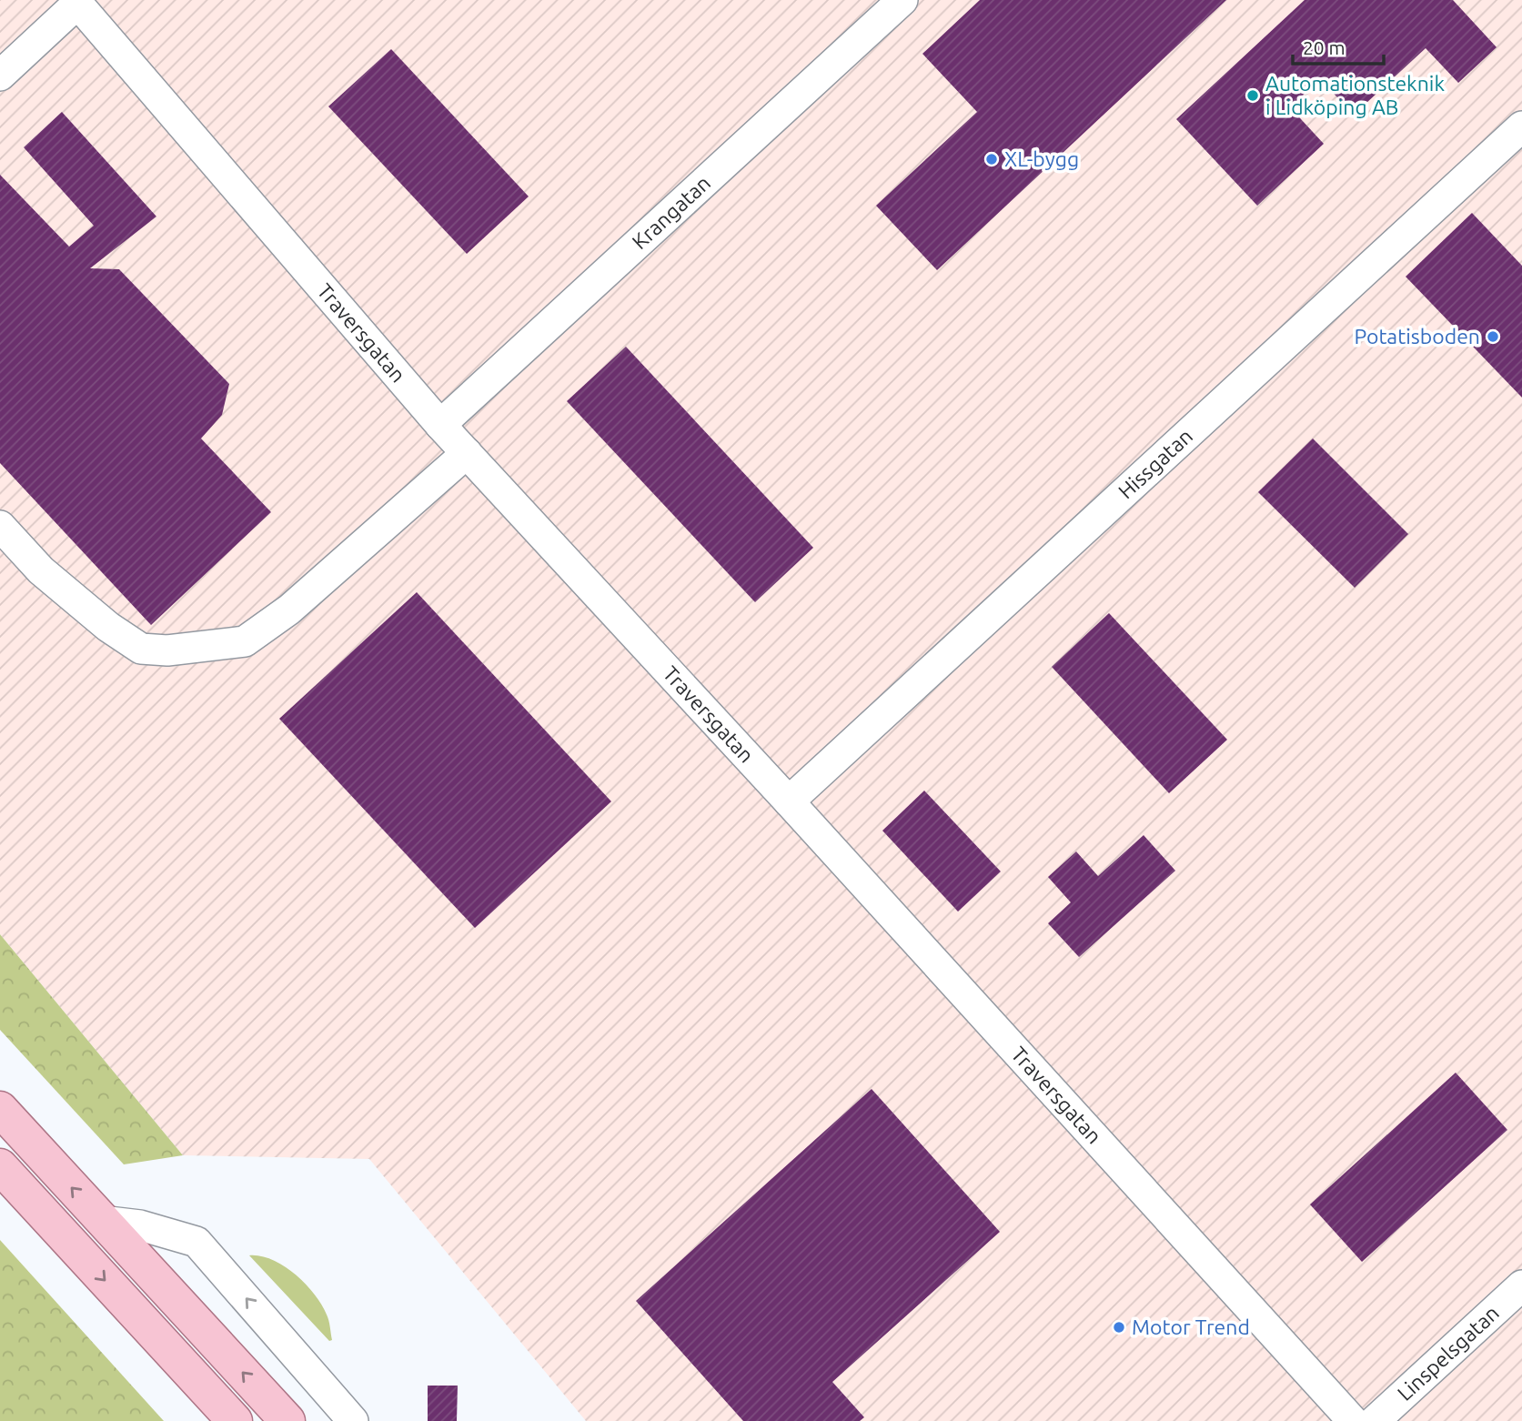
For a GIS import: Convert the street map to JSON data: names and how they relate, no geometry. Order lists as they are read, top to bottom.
{
  "streets": {
    "street": [
      "Krangatan",
      "Traversgatan",
      "Hissgatan",
      "Linspelsgatan"
    ]
  },
  "crossings": [
    ["Krangatan", "Traversgatan"],
    ["Traversgatan", "Hissgatan"]
  ],
  "places": [
    "Automationsteknik i Lidköping AB",
    "XL-bygg",
    "Potatisboden",
    "Motor Trend"
  ],
  "scale_bar": "20 m"
}
